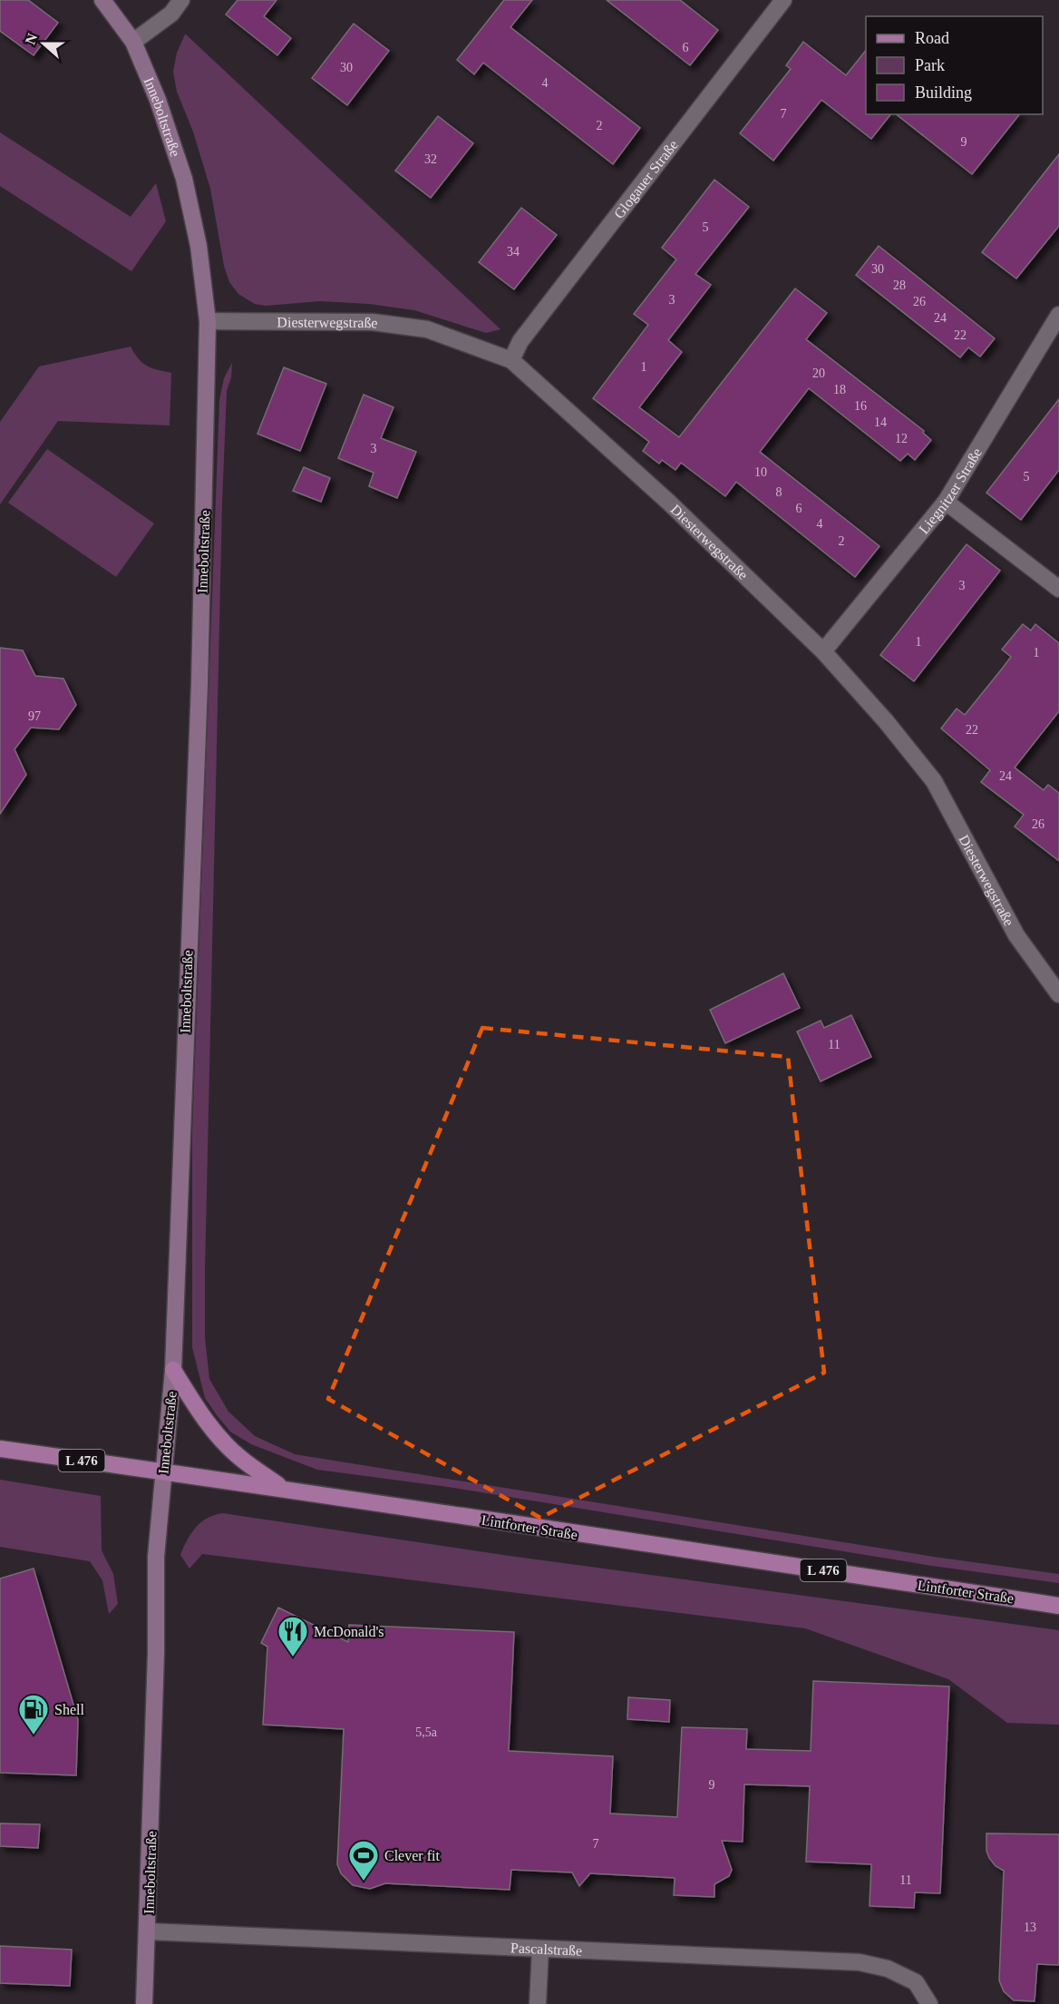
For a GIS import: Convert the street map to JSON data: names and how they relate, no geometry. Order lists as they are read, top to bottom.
{
  "streets": {
    "main road": ["L 476", "Lintforter Straße"],
    "street": [
      "Inneboltstraße",
      "Glogauer Straße",
      "Diesterwegstraße",
      "Liegnitzer Straße",
      "Pascalstraße"
    ]
  },
  "crossings": [
    ["Inneboltstraße", "Diesterwegstraße"],
    ["Inneboltstraße", "Lintforter Straße"],
    ["Inneboltstraße", "Pascalstraße"],
    ["Glogauer Straße", "Diesterwegstraße"],
    ["Diesterwegstraße", "Liegnitzer Straße"]
  ],
  "places": {
    "restaurant": ["McDonald's"],
    "fuel station": ["Shell"],
    "sports": ["Clever fit"]
  },
  "house_numbers": [
    "6",
    "30",
    "4",
    "7",
    "2",
    "9",
    "32",
    "5",
    "34",
    "30",
    "28",
    "3",
    "26",
    "24",
    "22",
    "1",
    "20",
    "18",
    "16",
    "14",
    "12",
    "3",
    "10",
    "5",
    "8",
    "6",
    "4",
    "2",
    "3",
    "1",
    "1",
    "97",
    "22",
    "24",
    "26",
    "11",
    "5,5a",
    "9",
    "7",
    "11",
    "13"
  ],
  "legend": ["Road", "Park", "Building"],
  "north": "left"
}
